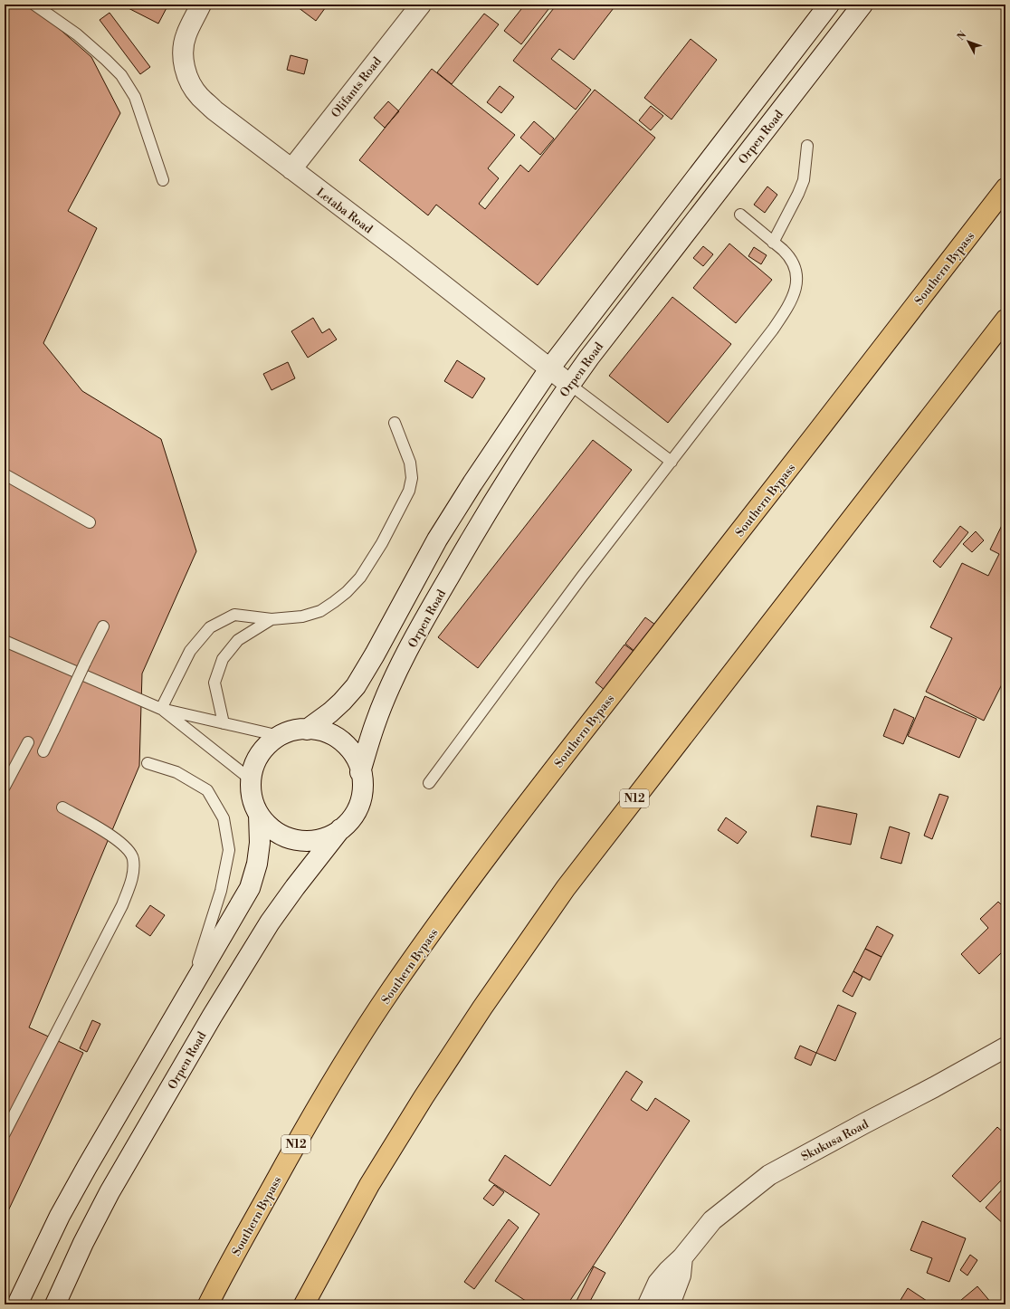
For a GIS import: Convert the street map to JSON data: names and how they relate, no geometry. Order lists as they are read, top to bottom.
{
  "streets": {
    "highway": ["Southern Bypass", "N12"],
    "street": [
      "Olifants Road",
      "Orpen Road",
      "Letaba Road",
      "Skukusa Road"
    ]
  },
  "crossings": [
    ["Olifants Road", "Letaba Road"],
    ["Orpen Road", "Letaba Road"]
  ],
  "north": "top left"
}
